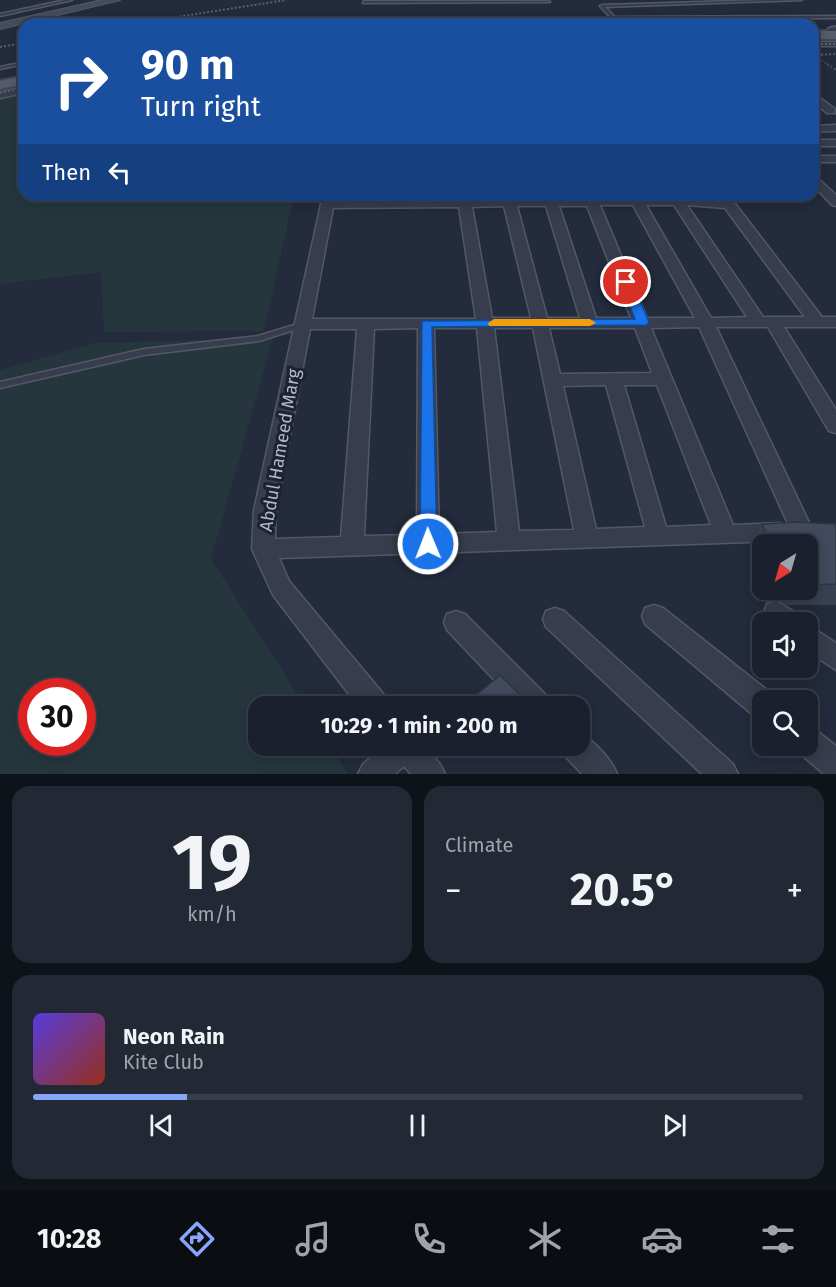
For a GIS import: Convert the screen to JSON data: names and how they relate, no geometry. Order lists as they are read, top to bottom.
{
  "streets": {
    "street": ["Abdul Hameed Marg"]
  },
  "north": "bottom left",
  "page": {
    "turn": ["90 m", "Turn right"],
    "then": "Then",
    "limit": "30",
    "trip": "10:29 · 1 min · 200 m",
    "tile": [
      ["19", "km/h"],
      "Climate"
    ],
    "heat": ["−", "20.5°", "+"],
    "song": ["Neon Rain", "Kite Club"],
    "tabs": "10:28"
  }
}
